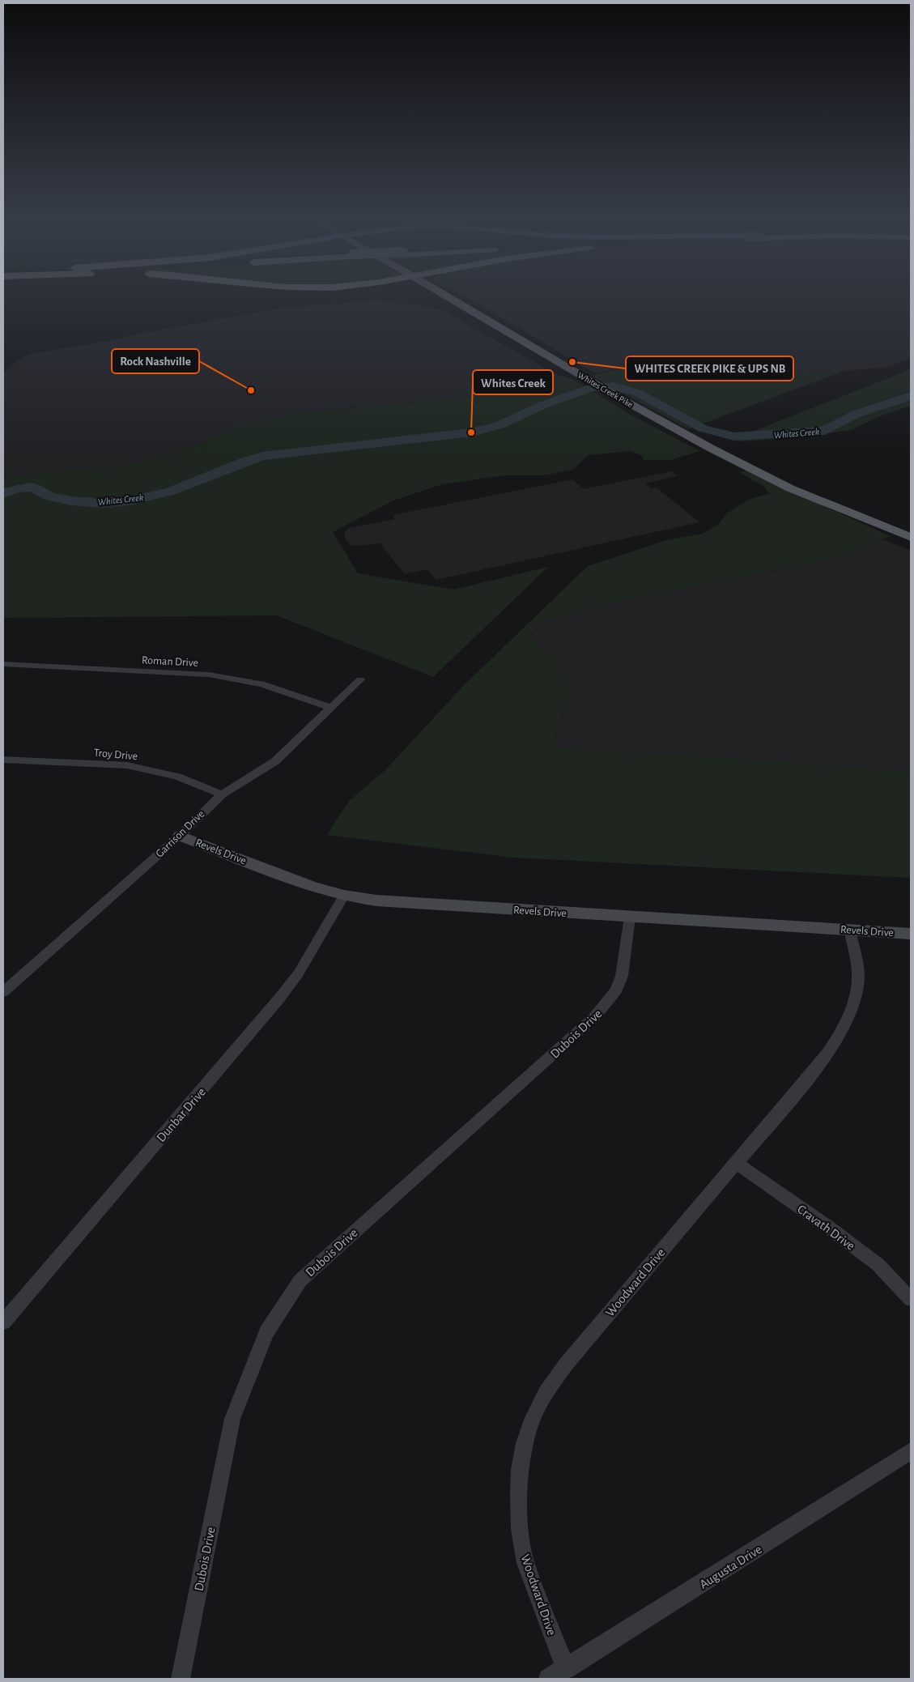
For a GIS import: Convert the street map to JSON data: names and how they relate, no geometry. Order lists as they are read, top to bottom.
{
  "streets": {
    "main road": ["Whites Creek Pike"],
    "street": [
      "Roman Drive",
      "Troy Drive",
      "Garrison Drive",
      "Revels Drive",
      "Dubois Drive",
      "Dunbar Drive",
      "Cravath Drive",
      "Woodward Drive",
      "Augusta Drive"
    ]
  },
  "crossings": [
    ["Roman Drive", "Garrison Drive"],
    ["Troy Drive", "Garrison Drive"],
    ["Garrison Drive", "Revels Drive"],
    ["Revels Drive", "Dubois Drive"],
    ["Revels Drive", "Dunbar Drive"],
    ["Revels Drive", "Woodward Drive"],
    ["Cravath Drive", "Woodward Drive"],
    ["Woodward Drive", "Augusta Drive"]
  ],
  "water": ["Whites Creek"],
  "places": ["WHITES CREEK PIKE & UPS NB", "Rock Nashville", "Whites Creek"]
}
